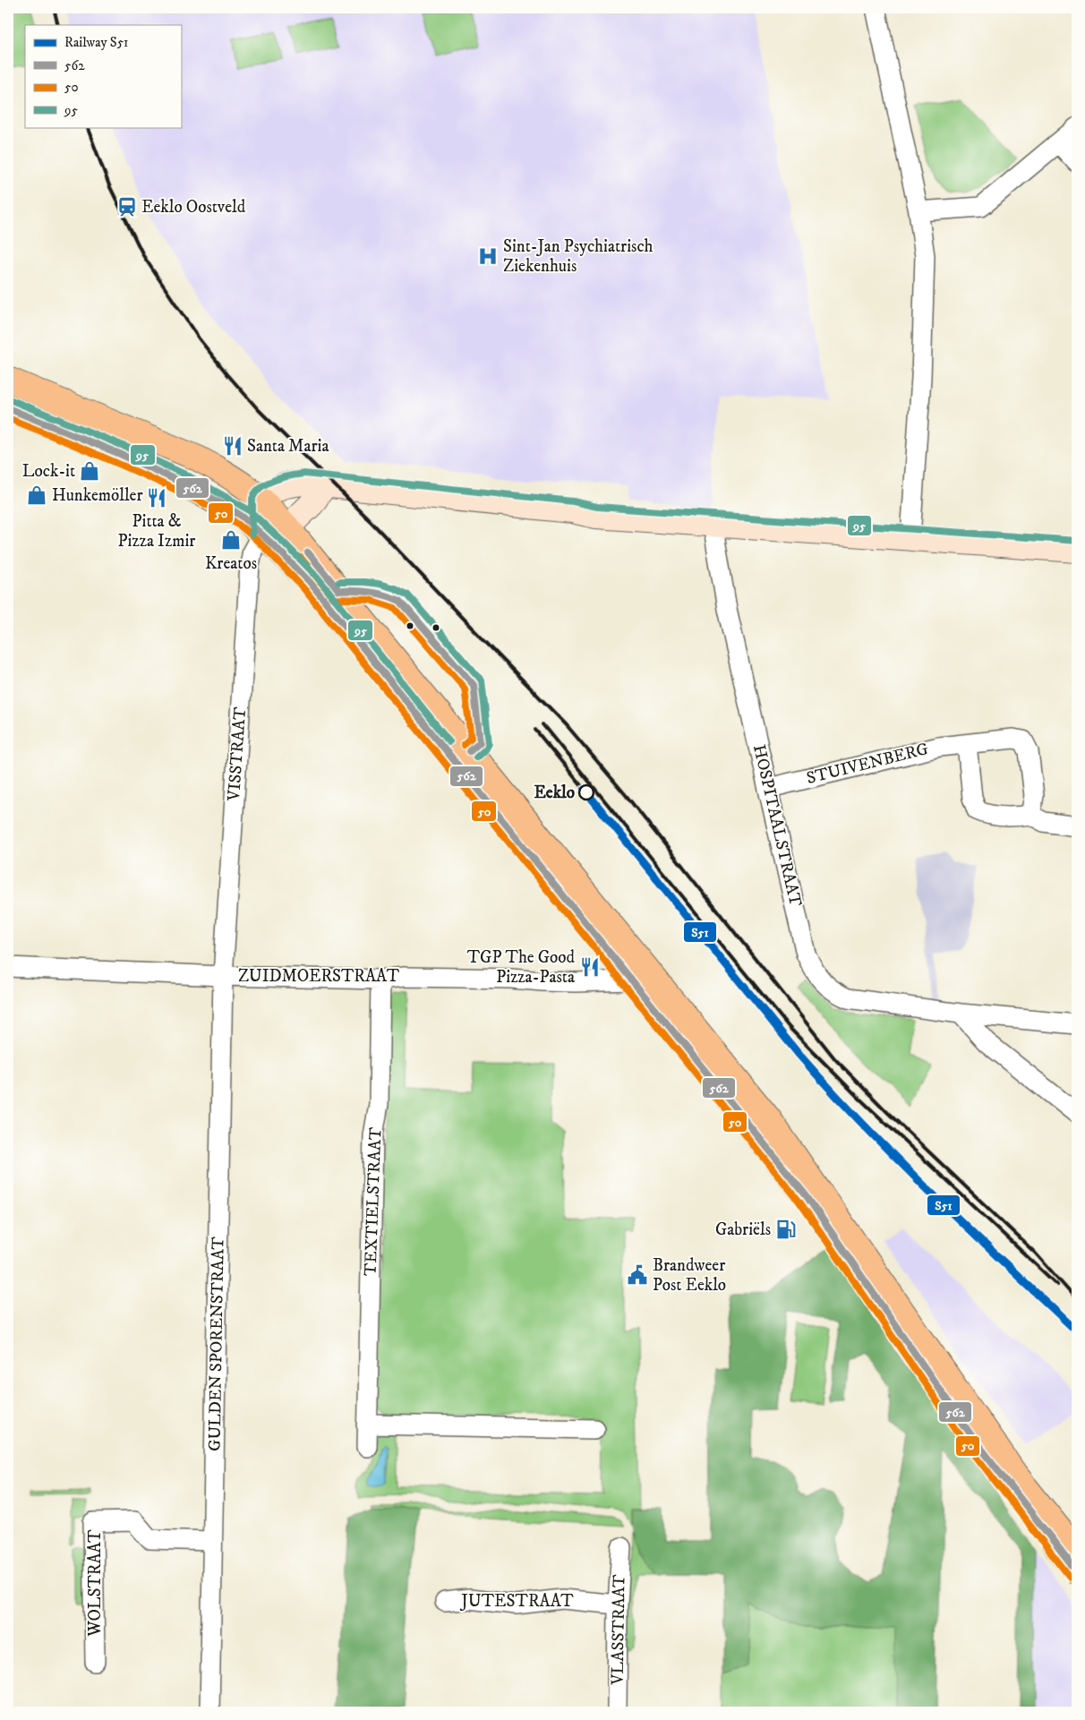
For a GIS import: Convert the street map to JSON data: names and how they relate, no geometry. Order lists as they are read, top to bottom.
{
  "streets": {
    "street": [
      "VISSTRAAT",
      "STUIVENBERG",
      "HOSPITAALSTRAAT",
      "ZUIDMOERSTRAAT",
      "TEXTIELSTRAAT",
      "GULDEN SPORENSTRAAT",
      "WOLSTRAAT",
      "JUTESTRAAT",
      "VLASSTRAAT"
    ]
  },
  "crossings": [
    ["VISSTRAAT", "ZUIDMOERSTRAAT"],
    ["VISSTRAAT", "GULDEN SPORENSTRAAT"],
    ["STUIVENBERG", "HOSPITAALSTRAAT"],
    ["ZUIDMOERSTRAAT", "TEXTIELSTRAAT"],
    ["ZUIDMOERSTRAAT", "GULDEN SPORENSTRAAT"],
    ["GULDEN SPORENSTRAAT", "WOLSTRAAT"],
    ["JUTESTRAAT", "VLASSTRAAT"]
  ],
  "places": {
    "station": ["Eeklo Oostveld"],
    "hospital": ["Sint-Jan Psychiatrisch Ziekenhuis"],
    "restaurant": ["Santa Maria", "Pitta & Pizza Izmir", "TGP The Good Pizza-Pasta"],
    "shop": ["Lock-it", "Hunkemöller", "Kreatos"],
    "other": ["Eeklo"],
    "fuel station": ["Gabriëls"],
    "public building": ["Brandweer Post Eeklo"]
  },
  "lines": [
    "transit line 95",
    "transit line 562",
    "transit line 50",
    "rail line S51"
  ],
  "legend": [
    "Railway S51",
    "562",
    "50",
    "95"
  ]
}
